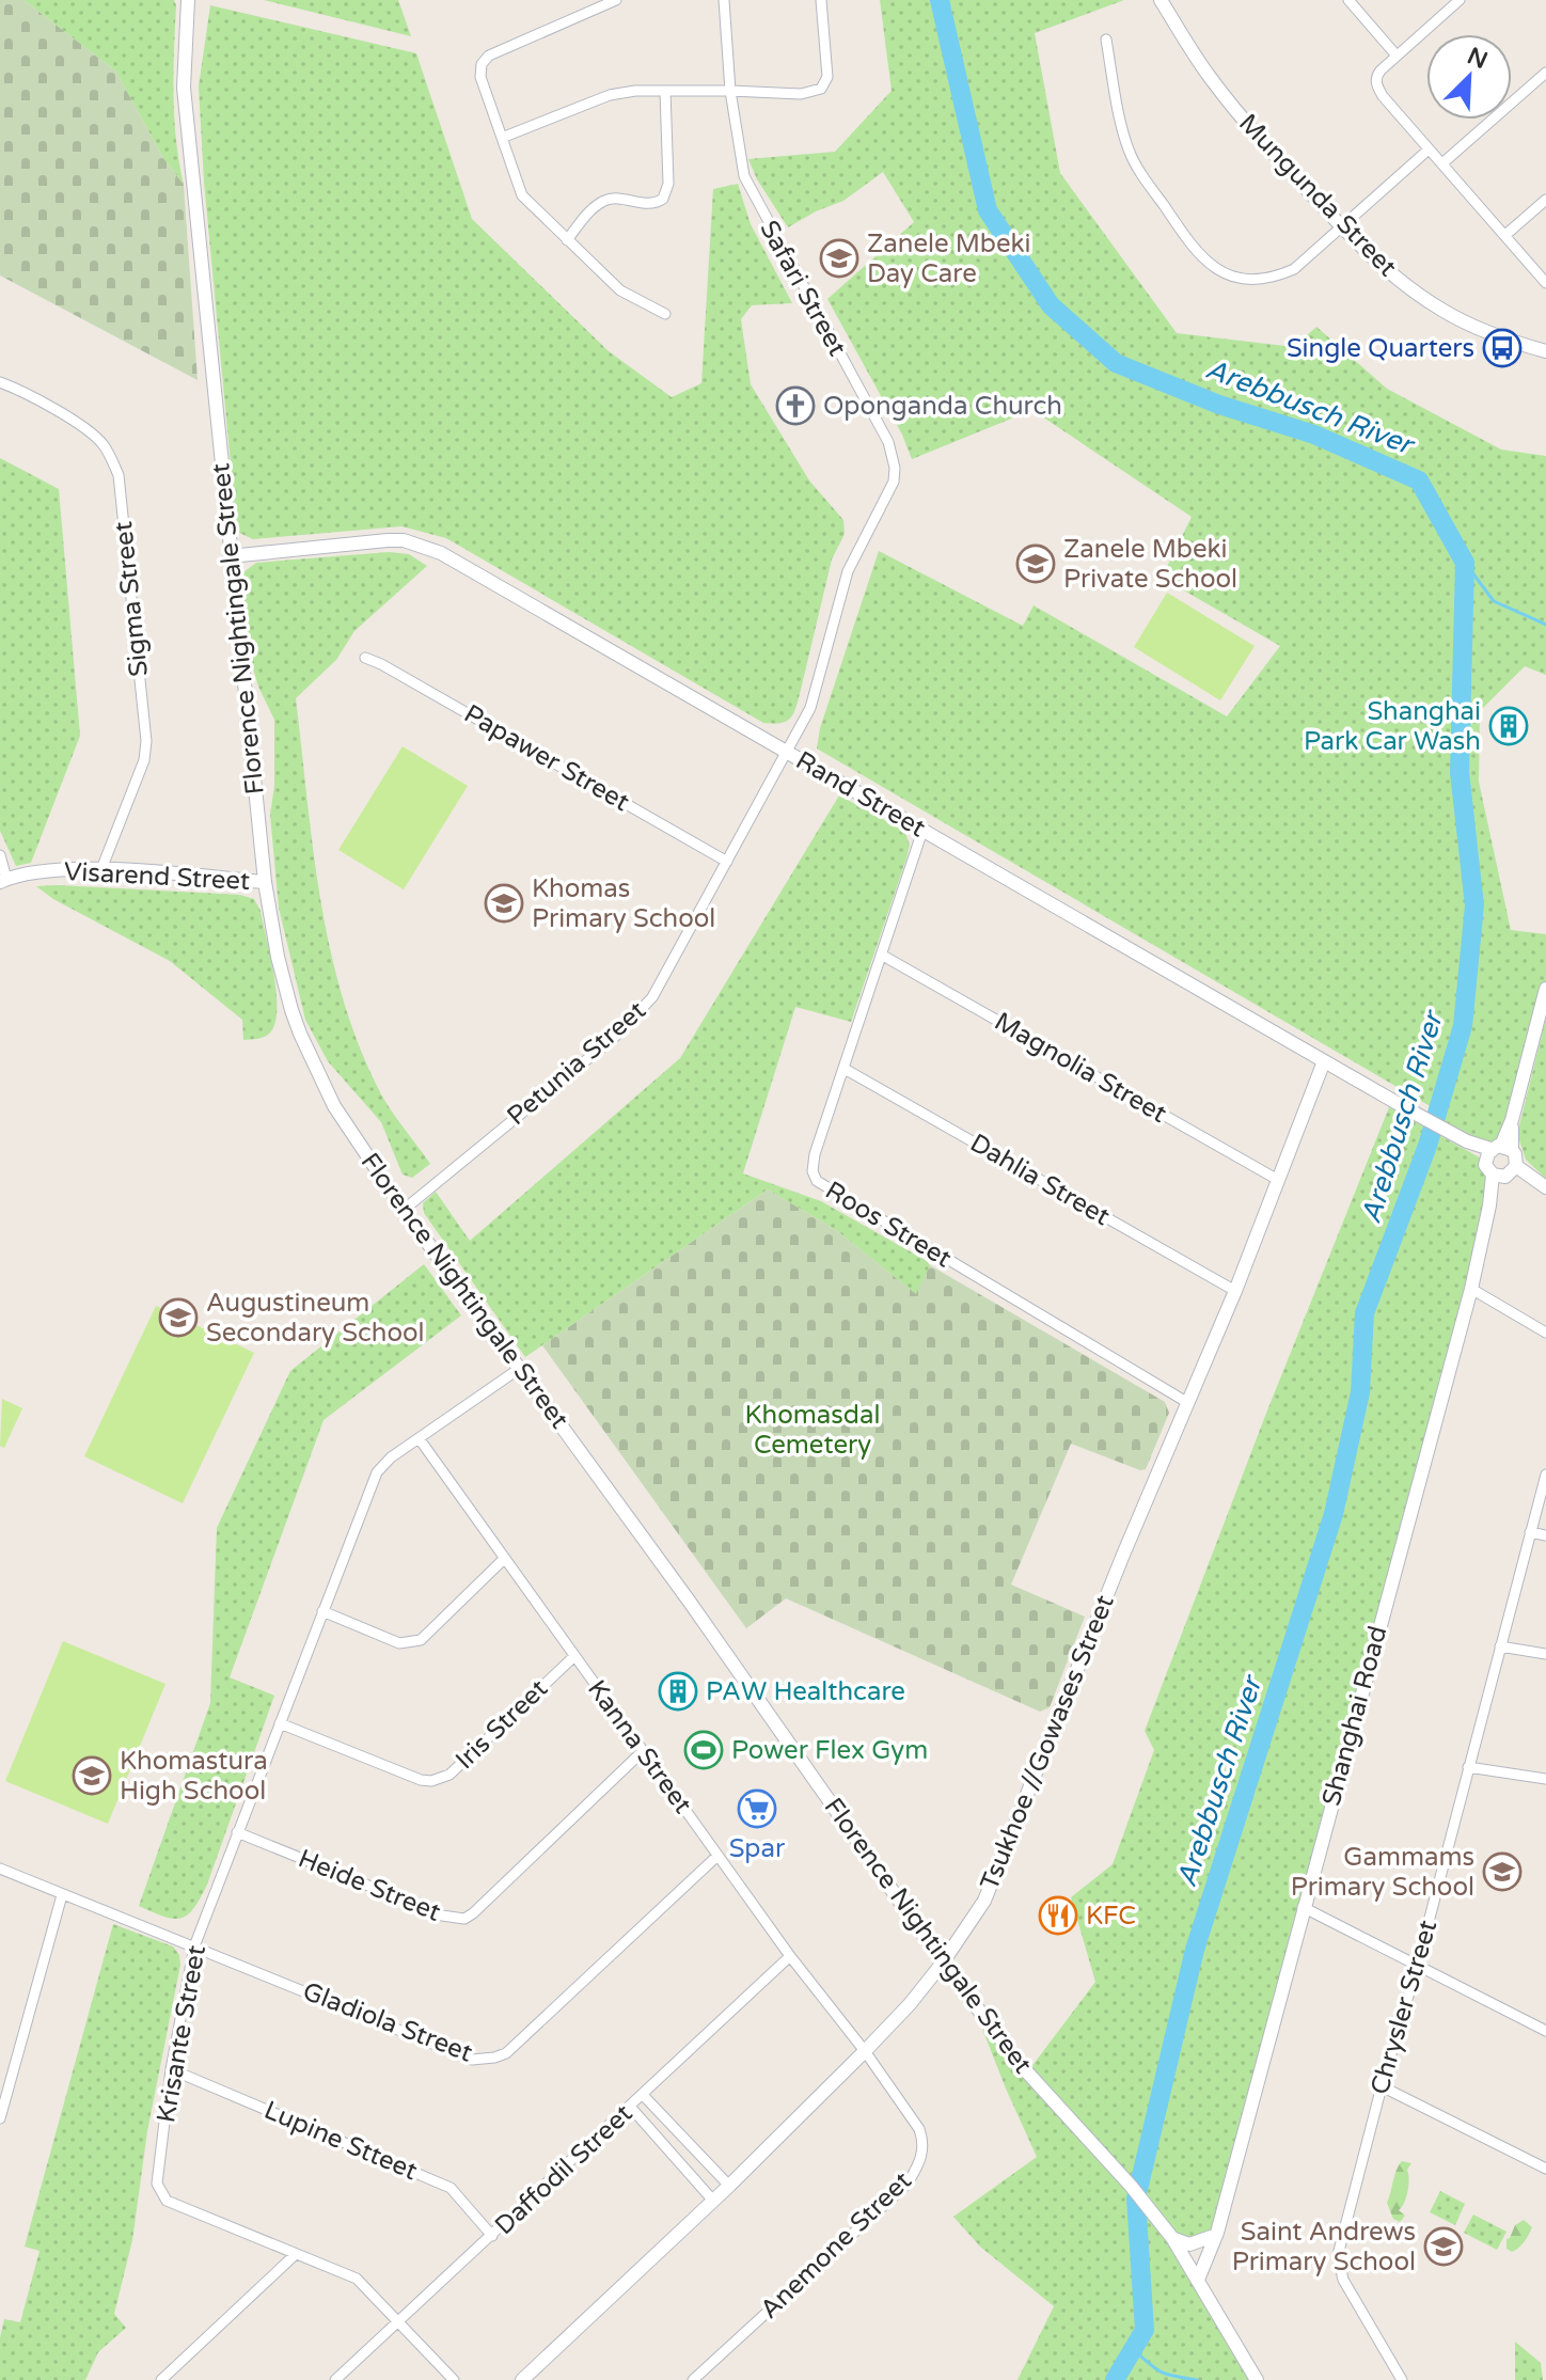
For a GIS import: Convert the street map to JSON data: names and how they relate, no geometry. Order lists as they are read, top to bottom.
{
  "streets": {
    "street": [
      "Mungunda Street",
      "Safari Street",
      "Sigma Street",
      "Florence Nightingale Street",
      "Papawer Street",
      "Rand Street",
      "Visarend Street",
      "Petunia Street",
      "Magnolia Street",
      "Dahlia Street",
      "Roos Street",
      "Shanghai Road",
      "Iris Street",
      "Tsukhoe //Gowases Street",
      "Kanna Street",
      "Heide Street",
      "Chrysler Street",
      "Gladiola Street",
      "Krisante Street",
      "Lupine Stteet",
      "Daffodil Street",
      "Anemone Street"
    ]
  },
  "crossings": [
    ["Safari Street", "Rand Street"],
    ["Safari Street", "Petunia Street"],
    ["Sigma Street", "Visarend Street"],
    ["Florence Nightingale Street", "Rand Street"],
    ["Florence Nightingale Street", "Visarend Street"],
    ["Florence Nightingale Street", "Petunia Street"],
    ["Florence Nightingale Street", "Shanghai Road"],
    ["Florence Nightingale Street", "Tsukhoe //Gowases Street"],
    ["Florence Nightingale Street", "Krisante Street"],
    ["Papawer Street", "Petunia Street"],
    ["Rand Street", "Petunia Street"],
    ["Rand Street", "Roos Street"],
    ["Rand Street", "Tsukhoe //Gowases Street"],
    ["Magnolia Street", "Roos Street"],
    ["Magnolia Street", "Tsukhoe //Gowases Street"],
    ["Dahlia Street", "Roos Street"],
    ["Dahlia Street", "Tsukhoe //Gowases Street"],
    ["Roos Street", "Tsukhoe //Gowases Street"],
    ["Iris Street", "Kanna Street"],
    ["Iris Street", "Krisante Street"],
    ["Tsukhoe //Gowases Street", "Kanna Street"],
    ["Tsukhoe //Gowases Street", "Anemone Street"],
    ["Kanna Street", "Heide Street"],
    ["Kanna Street", "Gladiola Street"],
    ["Kanna Street", "Krisante Street"],
    ["Kanna Street", "Daffodil Street"],
    ["Kanna Street", "Anemone Street"],
    ["Heide Street", "Krisante Street"],
    ["Gladiola Street", "Krisante Street"],
    ["Krisante Street", "Lupine Stteet"],
    ["Krisante Street", "Daffodil Street"],
    ["Lupine Stteet", "Daffodil Street"]
  ],
  "water": ["Arebbusch River"],
  "parks": ["Khomasdal Cemetery"],
  "places": {
    "school or university": [
      "Zanele Mbeki Day Care",
      "Zanele Mbeki Private School",
      "Khomas Primary School",
      "Augustineum Secondary School",
      "Khomastura High School",
      "Gammams Primary School",
      "Saint Andrews Primary School"
    ],
    "bus stop": ["Single Quarters"],
    "church": ["Oponganda Church"],
    "building": ["Shanghai Park Car Wash", "PAW Healthcare"],
    "sports": ["Power Flex Gym"],
    "supermarket": ["Spar"],
    "restaurant": ["KFC"]
  },
  "north": "top right"
}
